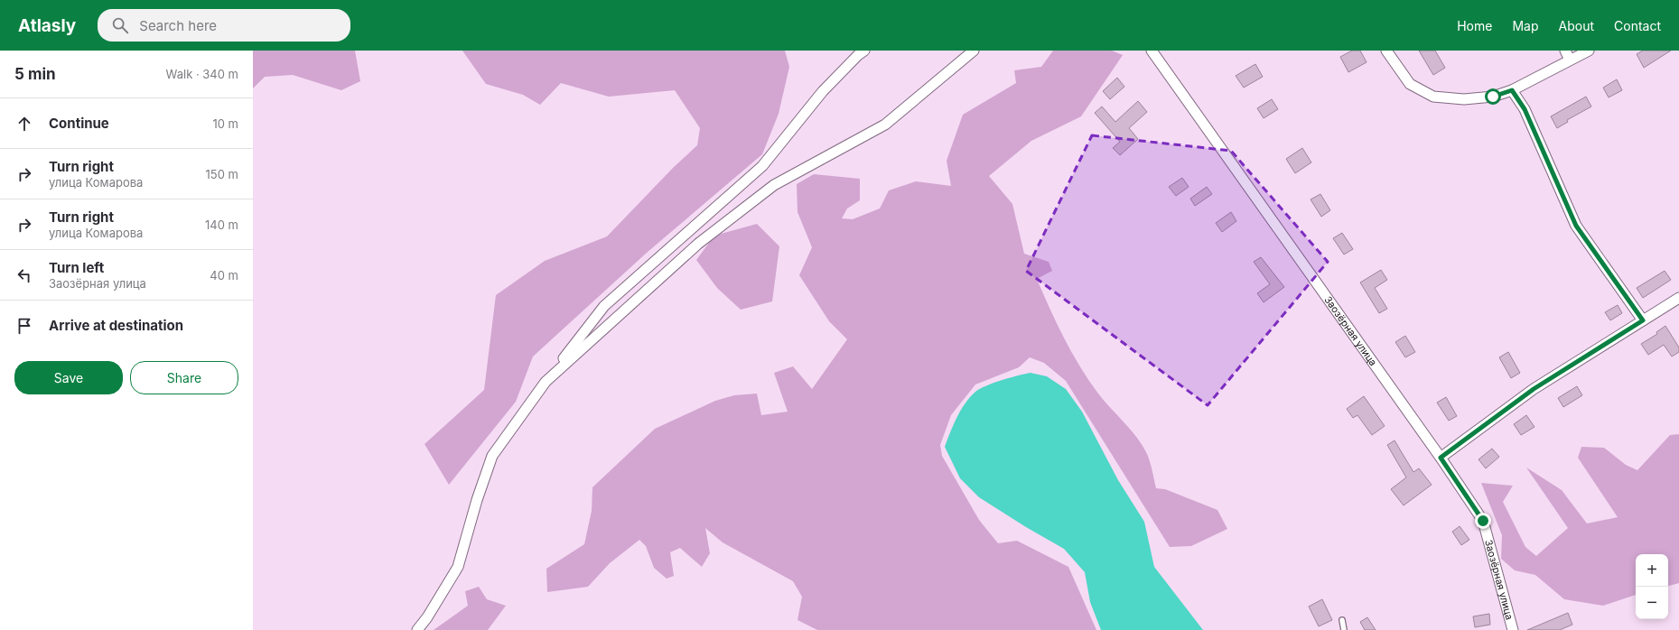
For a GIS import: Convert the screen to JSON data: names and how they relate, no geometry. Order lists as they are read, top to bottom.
{
  "streets": {
    "street": ["Заозёрная улица"]
  },
  "page": {
    "header": "Atlasly",
    "search": "Search here",
    "nav": [
      "Home",
      "Map",
      "About",
      "Contact"
    ],
    "heading": ["5 min", "Walk · 340 m"],
    "list": [
      ["Continue", "10 m"],
      ["Turn right", "улица Комарова", "150 m"],
      ["Turn right", "улица Комарова", "140 m"],
      ["Turn left", "Заозёрная улица", "40 m"],
      "Arrive at destination"
    ],
    "buttons": ["Save", "Share"],
    "map_buttons": ["+", "−"]
  }
}
